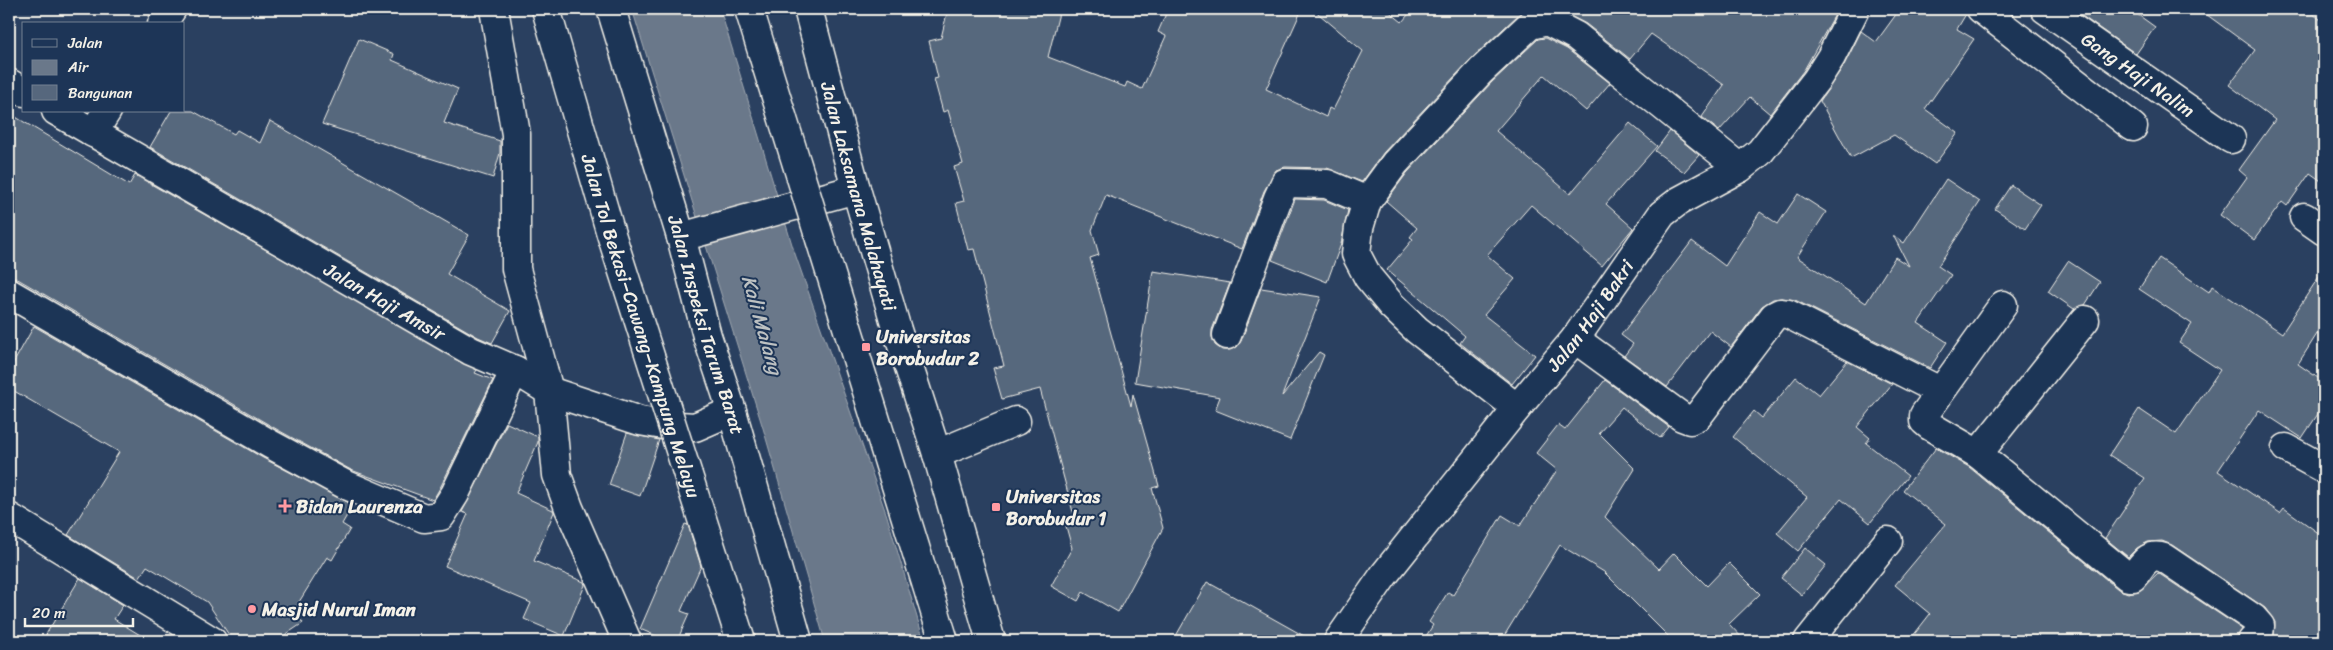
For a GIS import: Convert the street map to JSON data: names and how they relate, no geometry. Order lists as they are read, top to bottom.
{
  "streets": {
    "main road": [
      "Gang Haji Nalim",
      "Jalan Laksamana Malahayati",
      "Jalan Haji Amsir",
      "Jalan Haji Bakri",
      "Jalan Inspeksi Tarum Barat",
      "Jalan Tol Bekasi–Cawang–Kampung Melayu"
    ]
  },
  "crossings": [
    ["Jalan Haji Amsir", "Jalan Inspeksi Tarum Barat"]
  ],
  "water": ["Kali Malang"],
  "places": {
    "transit": ["Universitas Borobudur 2", "Universitas Borobudur 1"],
    "health": ["Bidan Laurenza"],
    "other": ["Masjid Nurul Iman"]
  },
  "legend": ["Jalan", "Air", "Bangunan"],
  "scale_bar": "20 m"
}
